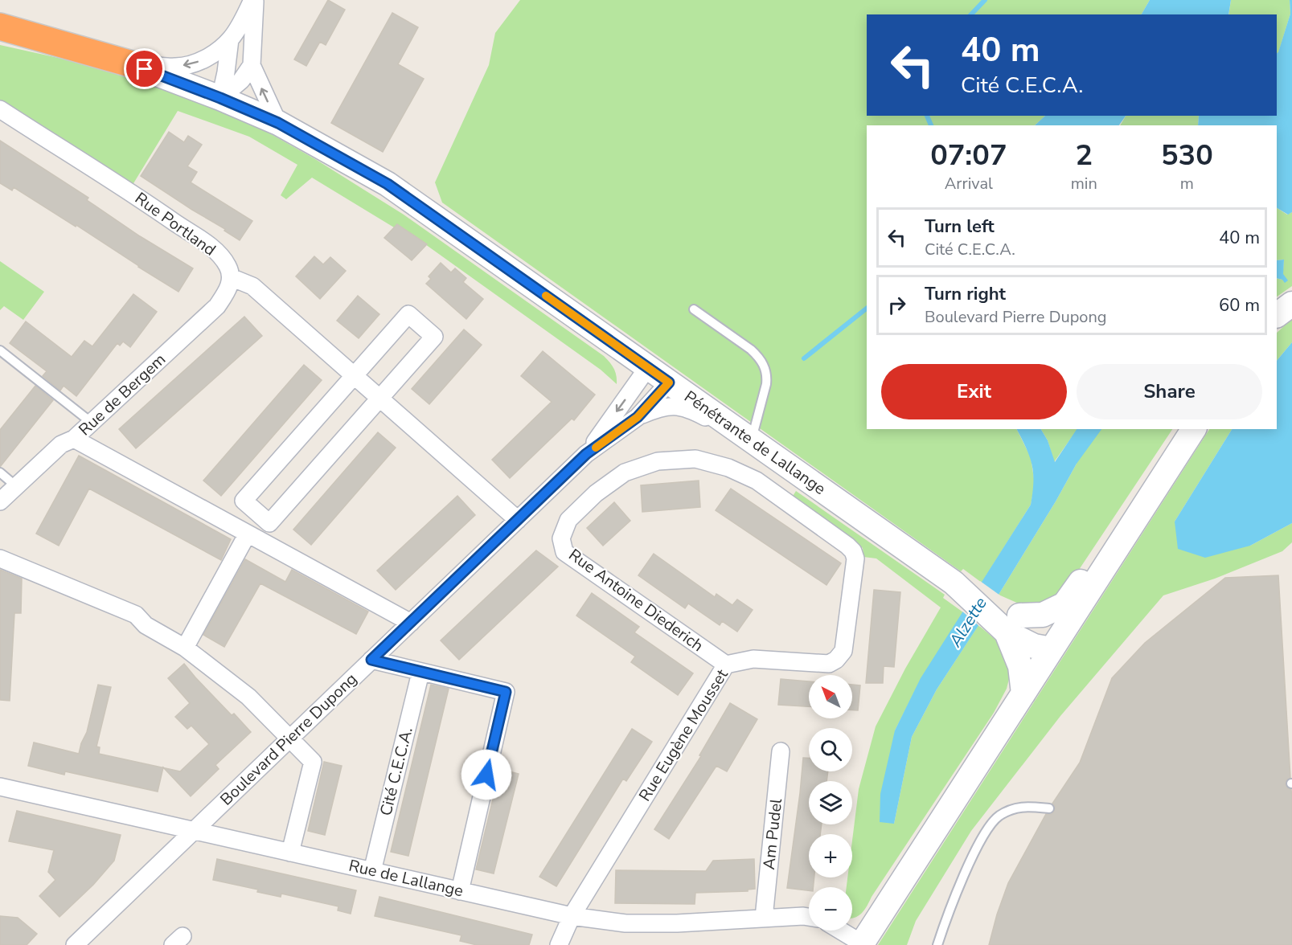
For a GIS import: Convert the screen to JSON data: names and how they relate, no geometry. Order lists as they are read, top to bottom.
{
  "streets": {
    "main road": ["Pénétrante de Lallange"],
    "street": [
      "Rue Portland",
      "Rue de Bergem",
      "Rue Antoine Diederich",
      "Rue Eugène Mousset",
      "Boulevard Pierre Dupong",
      "Cité C.E.C.A.",
      "Am Pudel",
      "Rue de Lallange"
    ]
  },
  "crossings": [
    ["Rue Portland", "Rue de Bergem"],
    ["Pénétrante de Lallange", "Boulevard Pierre Dupong"],
    ["Rue Antoine Diederich", "Rue Eugène Mousset"],
    ["Rue Eugène Mousset", "Rue de Lallange"],
    ["Boulevard Pierre Dupong", "Rue de Lallange"],
    ["Cité C.E.C.A.", "Rue de Lallange"],
    ["Am Pudel", "Rue de Lallange"]
  ],
  "water": ["Alzette"],
  "north": "top left",
  "page": {
    "turn": ["40 m", "Cité C.E.C.A."],
    "eta": [
      "07:07",
      "Arrival",
      "2",
      "min",
      "530",
      "m"
    ],
    "list": [
      {
        "name": "Turn left",
        "note": "Cité C.E.C.A.",
        "value": "40 m"
      },
      {
        "name": "Turn right",
        "note": "Boulevard Pierre Dupong",
        "value": "60 m"
      }
    ],
    "buttons": ["Exit", "Share"],
    "map_buttons": ["+", "−"]
  }
}
